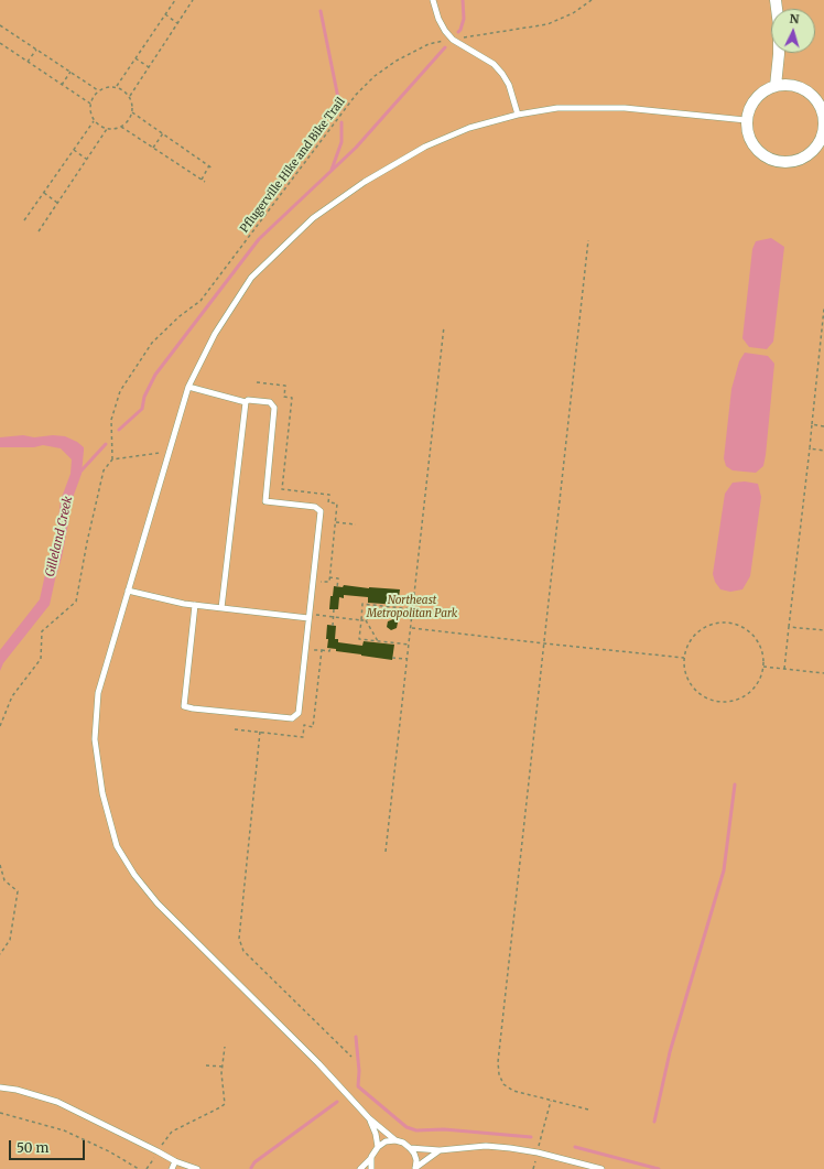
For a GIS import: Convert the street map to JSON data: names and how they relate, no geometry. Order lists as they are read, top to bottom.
{
  "streets": {
    "path": ["Pflugerville Hike and Bike Trail"]
  },
  "water": ["Gilleland Creek"],
  "parks": ["Northeast Metropolitan Park"],
  "scale_bar": "50 m",
  "north": "top"
}
